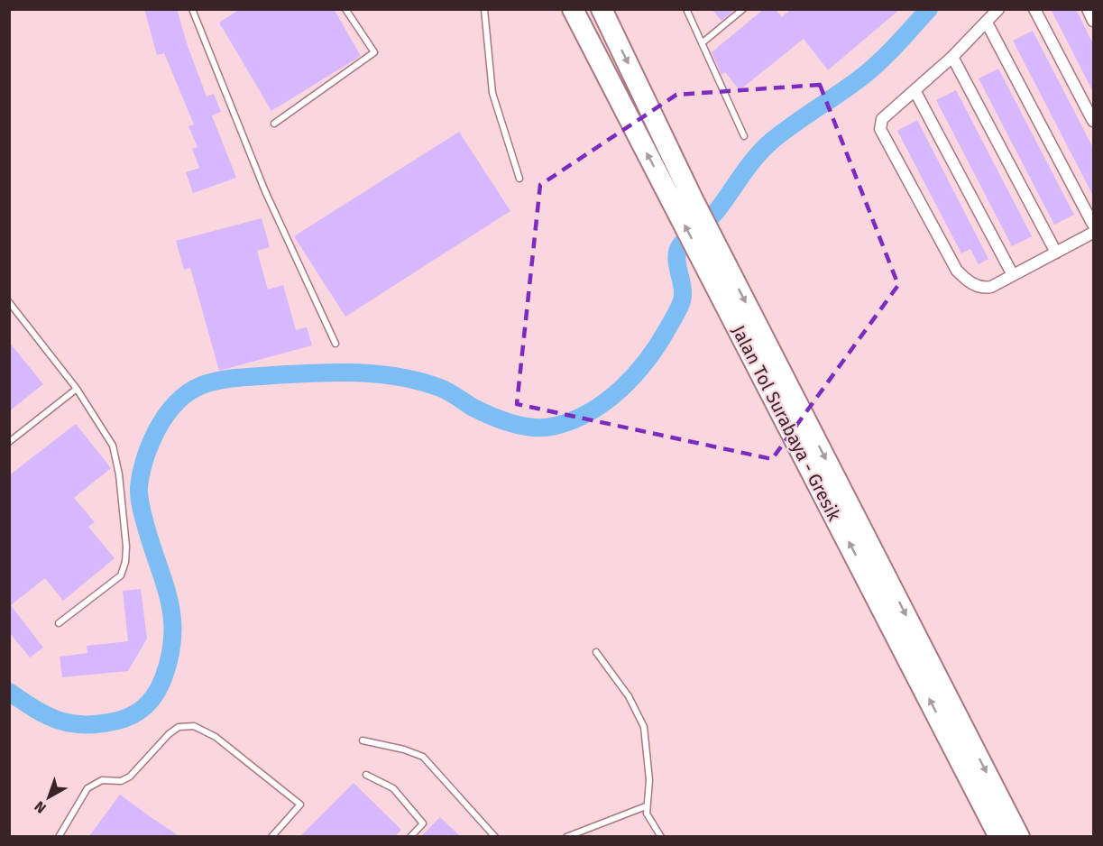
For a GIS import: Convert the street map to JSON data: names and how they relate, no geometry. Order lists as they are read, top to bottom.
{
  "streets": {
    "highway": ["Jalan Tol Surabaya - Gresik"]
  },
  "north": "bottom left"
}
